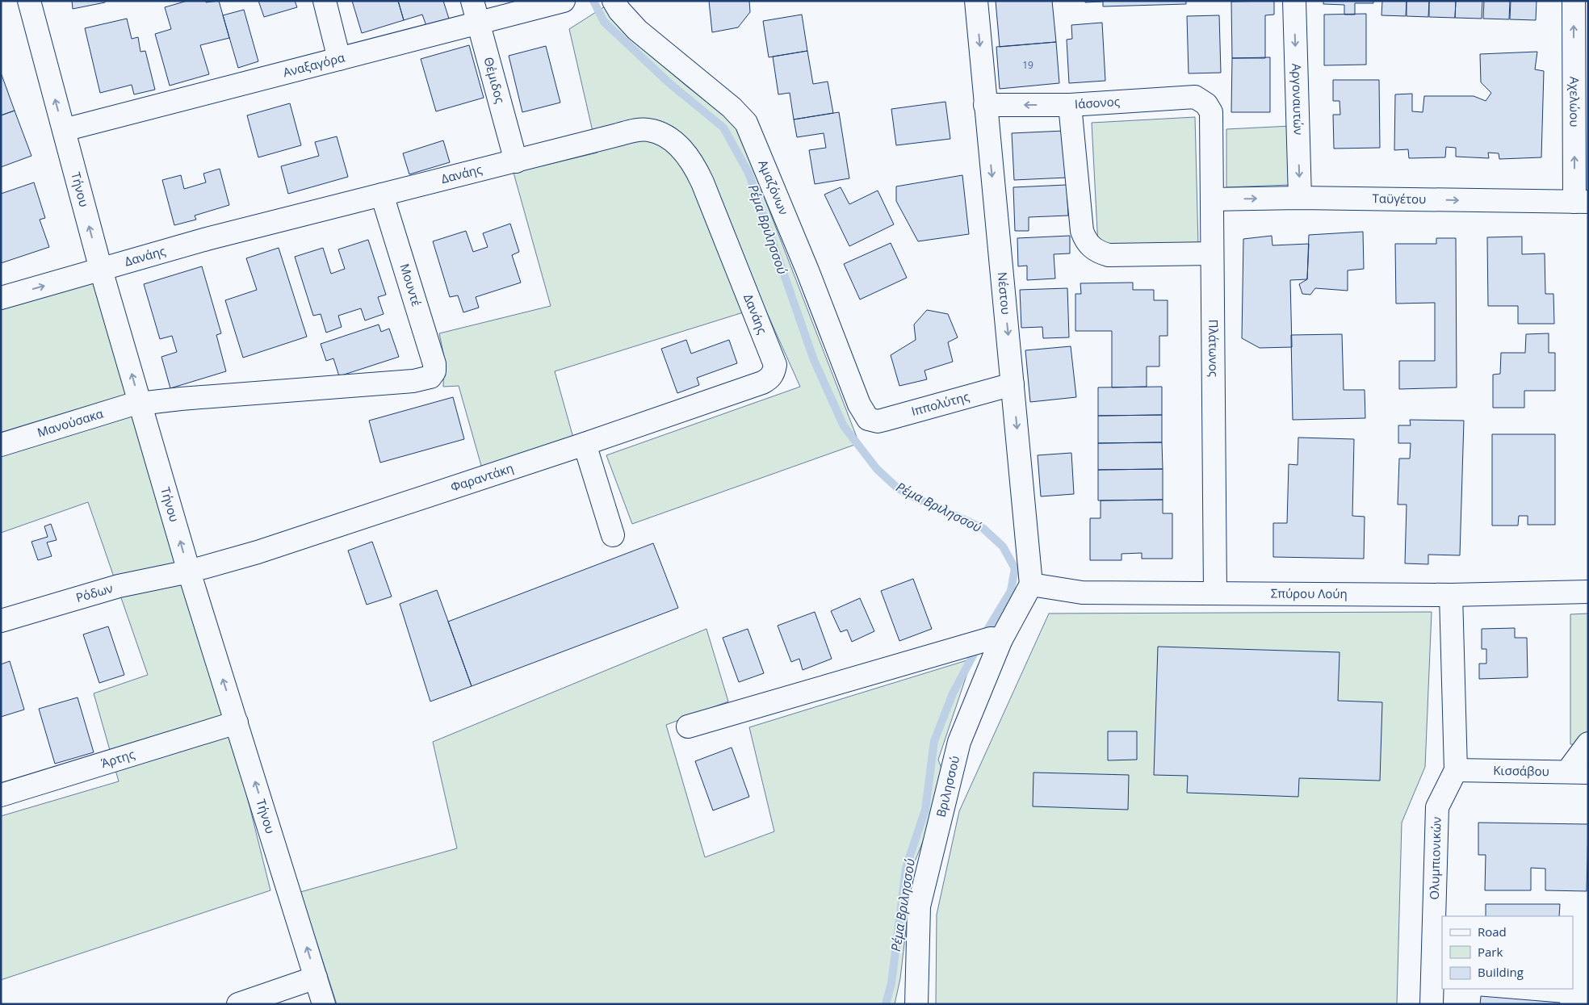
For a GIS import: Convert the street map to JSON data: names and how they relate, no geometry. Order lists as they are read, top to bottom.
{
  "streets": {
    "street": [
      "Αναξαγόρα",
      "Θέμιδος",
      "Αργοναυτών",
      "Αχελώου",
      "Ιάσονος",
      "Δανάης",
      "Αμαζόνων",
      "Τήνου",
      "Ταϋγέτου",
      "Μουντέ",
      "Νέστου",
      "Πλάτωνος",
      "Ιππολύτης",
      "Μανούσακα",
      "Φαραντάκη",
      "Ρόδων",
      "Σπύρου Λούη",
      "Άρτης",
      "Κισσάβου",
      "Βριλησσού",
      "Ολυμπιονικών"
    ]
  },
  "crossings": [
    ["Αναξαγόρα", "Θέμιδος"],
    ["Αναξαγόρα", "Τήνου"],
    ["Θέμιδος", "Δανάης"],
    ["Αργοναυτών", "Ταϋγέτου"],
    ["Αχελώου", "Ταϋγέτου"],
    ["Ιάσονος", "Νέστου"],
    ["Ιάσονος", "Πλάτωνος"],
    ["Δανάης", "Τήνου"],
    ["Δανάης", "Μουντέ"],
    ["Δανάης", "Φαραντάκη"],
    ["Αμαζόνων", "Ιππολύτης"],
    ["Τήνου", "Μανούσακα"],
    ["Τήνου", "Φαραντάκη"],
    ["Τήνου", "Ρόδων"],
    ["Τήνου", "Άρτης"],
    ["Ταϋγέτου", "Πλάτωνος"],
    ["Μουντέ", "Μανούσακα"],
    ["Νέστου", "Ιππολύτης"],
    ["Νέστου", "Σπύρου Λούη"],
    ["Νέστου", "Βριλησσού"],
    ["Πλάτωνος", "Σπύρου Λούη"],
    ["Φαραντάκη", "Ρόδων"],
    ["Σπύρου Λούη", "Βριλησσού"],
    ["Σπύρου Λούη", "Ολυμπιονικών"],
    ["Κισσάβου", "Ολυμπιονικών"]
  ],
  "one_way": [
    "Αργοναυτών",
    "Αχελώου",
    "Ιάσονος",
    "Τήνου",
    "Ταϋγέτου",
    "Νέστου"
  ],
  "water": ["Ρέμα Βριλησσού"],
  "house_numbers": ["19"],
  "legend": ["Road", "Park", "Building"]
}
